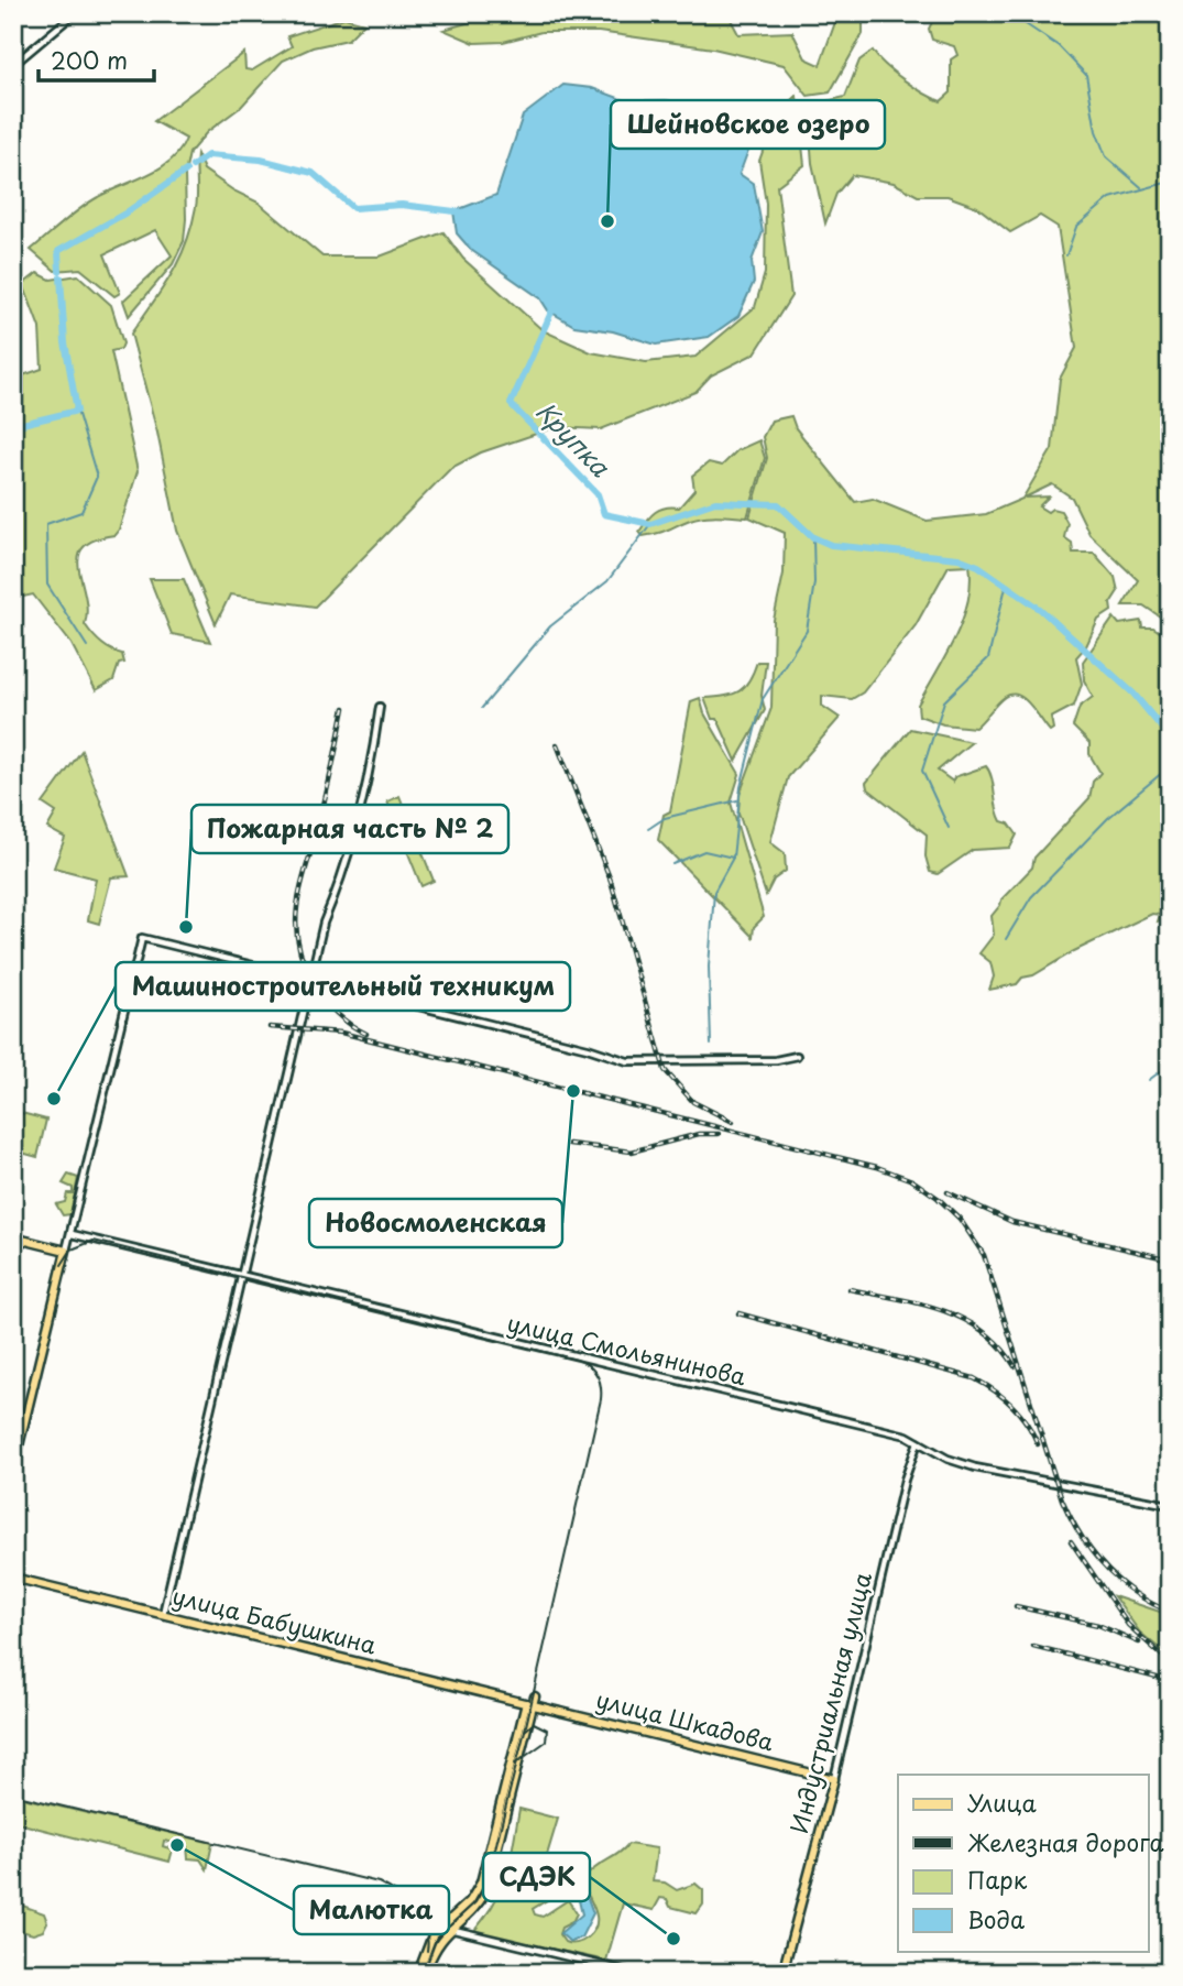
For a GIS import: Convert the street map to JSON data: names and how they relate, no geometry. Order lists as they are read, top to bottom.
{
  "streets": {
    "main road": ["улица Бабушкина", "Индустриальная улица", "улица Шкадова"],
    "street": ["улица Смольянинова"]
  },
  "crossings": [
    ["улица Смольянинова", "Индустриальная улица"],
    ["улица Бабушкина", "улица Шкадова"],
    ["Индустриальная улица", "улица Шкадова"]
  ],
  "water": ["Крупка"],
  "places": [
    "Шейновское озеро",
    "Пожарная часть № 2",
    "Новосмоленская",
    "Машиностроительный техникум",
    "Малютка",
    "СДЭК"
  ],
  "legend": [
    "Улица",
    "Железная дорога",
    "Парк",
    "Вода"
  ],
  "scale_bar": "200 m"
}
